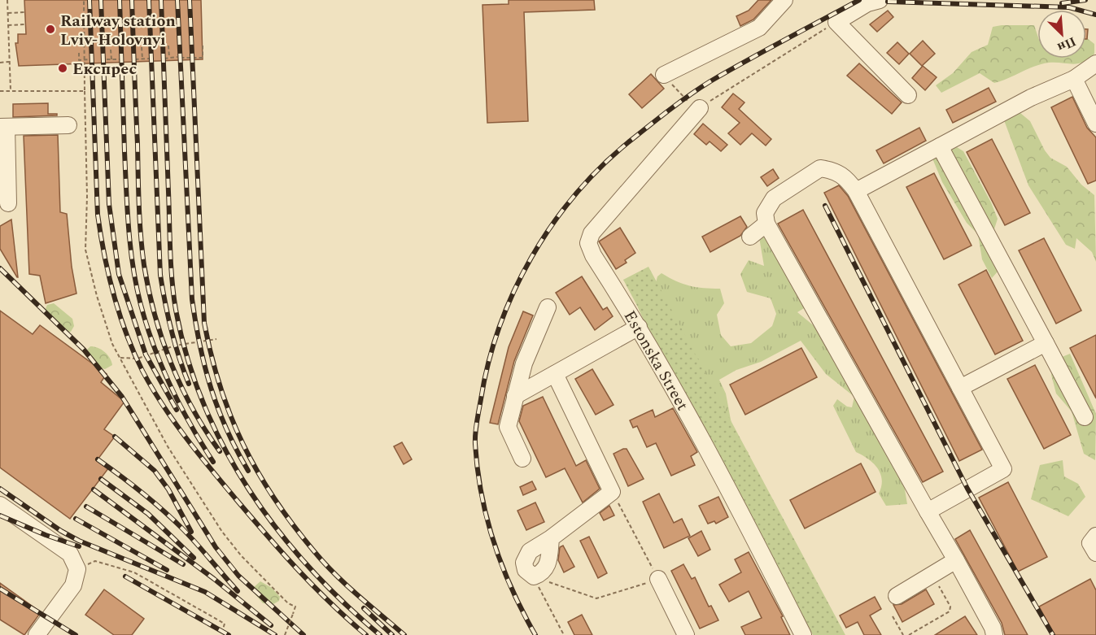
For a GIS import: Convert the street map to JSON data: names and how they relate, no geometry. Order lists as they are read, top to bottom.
{
  "streets": {
    "street": ["Estonska Street"]
  },
  "places": ["Railway station Lviv-Holovnyi", "Експрес"],
  "north": "bottom right"
}
